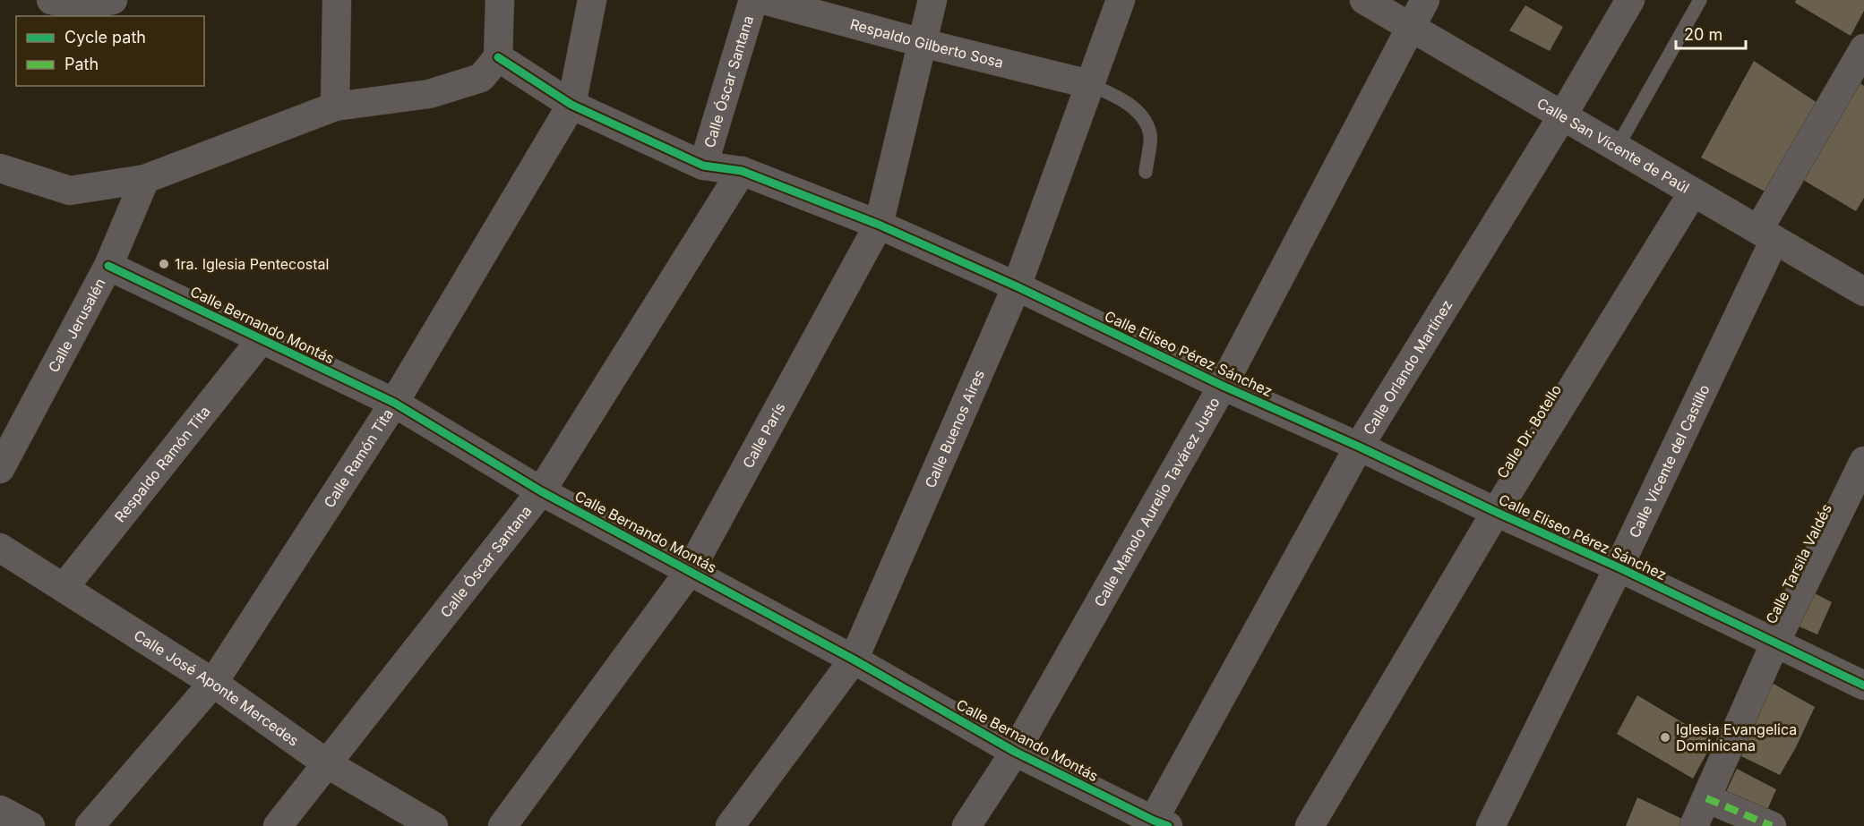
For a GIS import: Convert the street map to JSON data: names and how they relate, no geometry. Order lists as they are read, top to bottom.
{
  "streets": {
    "street": [
      "Respaldo Gilberto Sosa",
      "Calle Óscar Santana",
      "Calle San Vicente de Paúl",
      "Calle Bernando Montás",
      "Calle Jerusalén",
      "Calle Eliseo Pérez Sánchez",
      "Calle Orlando Martínez",
      "Calle Buenos Aires",
      "Calle Dr. Botello",
      "Calle París",
      "Calle Ramón Tita",
      "Calle Vicente del Castillo",
      "Respaldo Ramón Tita",
      "Calle Manolo Aurelio Tavárez Justo",
      "Calle Tarsila Valdés",
      "Calle José Aponte Mercedes"
    ]
  },
  "crossings": [
    ["Respaldo Gilberto Sosa", "Calle Buenos Aires"],
    ["Respaldo Gilberto Sosa", "Calle París"],
    ["Calle Óscar Santana", "Calle Bernando Montás"],
    ["Calle Óscar Santana", "Calle Eliseo Pérez Sánchez"],
    ["Calle Óscar Santana", "Calle José Aponte Mercedes"],
    ["Calle San Vicente de Paúl", "Calle Orlando Martínez"],
    ["Calle San Vicente de Paúl", "Calle Dr. Botello"],
    ["Calle San Vicente de Paúl", "Calle Vicente del Castillo"],
    ["Calle San Vicente de Paúl", "Calle Manolo Aurelio Tavárez Justo"],
    ["Calle Bernando Montás", "Calle Jerusalén"],
    ["Calle Bernando Montás", "Calle Orlando Martínez"],
    ["Calle Bernando Montás", "Calle Buenos Aires"],
    ["Calle Bernando Montás", "Calle París"],
    ["Calle Bernando Montás", "Calle Ramón Tita"],
    ["Calle Bernando Montás", "Respaldo Ramón Tita"],
    ["Calle Bernando Montás", "Calle Manolo Aurelio Tavárez Justo"],
    ["Calle Eliseo Pérez Sánchez", "Calle Orlando Martínez"],
    ["Calle Eliseo Pérez Sánchez", "Calle Buenos Aires"],
    ["Calle Eliseo Pérez Sánchez", "Calle Dr. Botello"],
    ["Calle Eliseo Pérez Sánchez", "Calle París"],
    ["Calle Eliseo Pérez Sánchez", "Calle Ramón Tita"],
    ["Calle Eliseo Pérez Sánchez", "Calle Vicente del Castillo"],
    ["Calle Eliseo Pérez Sánchez", "Calle Manolo Aurelio Tavárez Justo"],
    ["Calle Eliseo Pérez Sánchez", "Calle Tarsila Valdés"],
    ["Calle Ramón Tita", "Calle José Aponte Mercedes"],
    ["Respaldo Ramón Tita", "Calle José Aponte Mercedes"]
  ],
  "places": ["1ra. Iglesia Pentecostal", "Iglesia Evangelica Dominicana"],
  "legend": ["Cycle path", "Path"],
  "scale_bar": "20 m"
}
